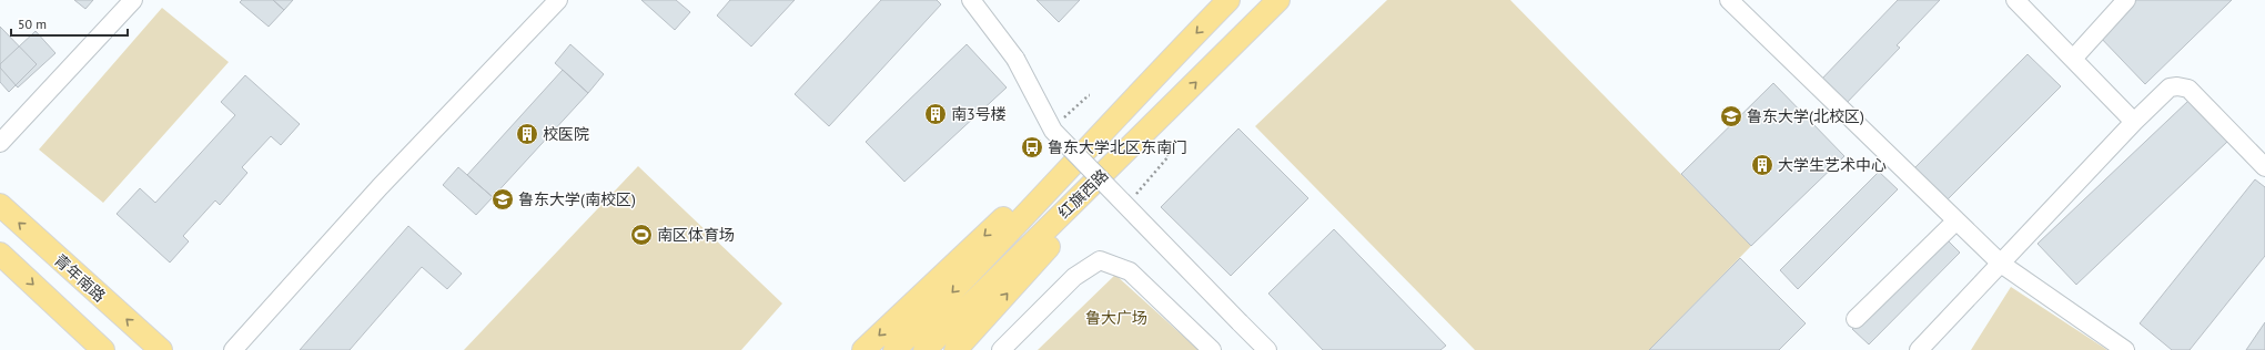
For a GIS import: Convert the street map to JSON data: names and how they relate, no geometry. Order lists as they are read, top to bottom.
{
  "streets": {
    "main road": ["红旗西路", "青年南路"]
  },
  "parks": ["鲁大广场"],
  "places": {
    "building": ["南3号楼", "校医院", "大学生艺术中心"],
    "school or university": ["鲁东大学(北校区)", "鲁东大学(南校区)"],
    "bus stop": ["鲁东大学北区东南门"],
    "sports": ["南区体育场"]
  },
  "scale_bar": "50 m"
}
